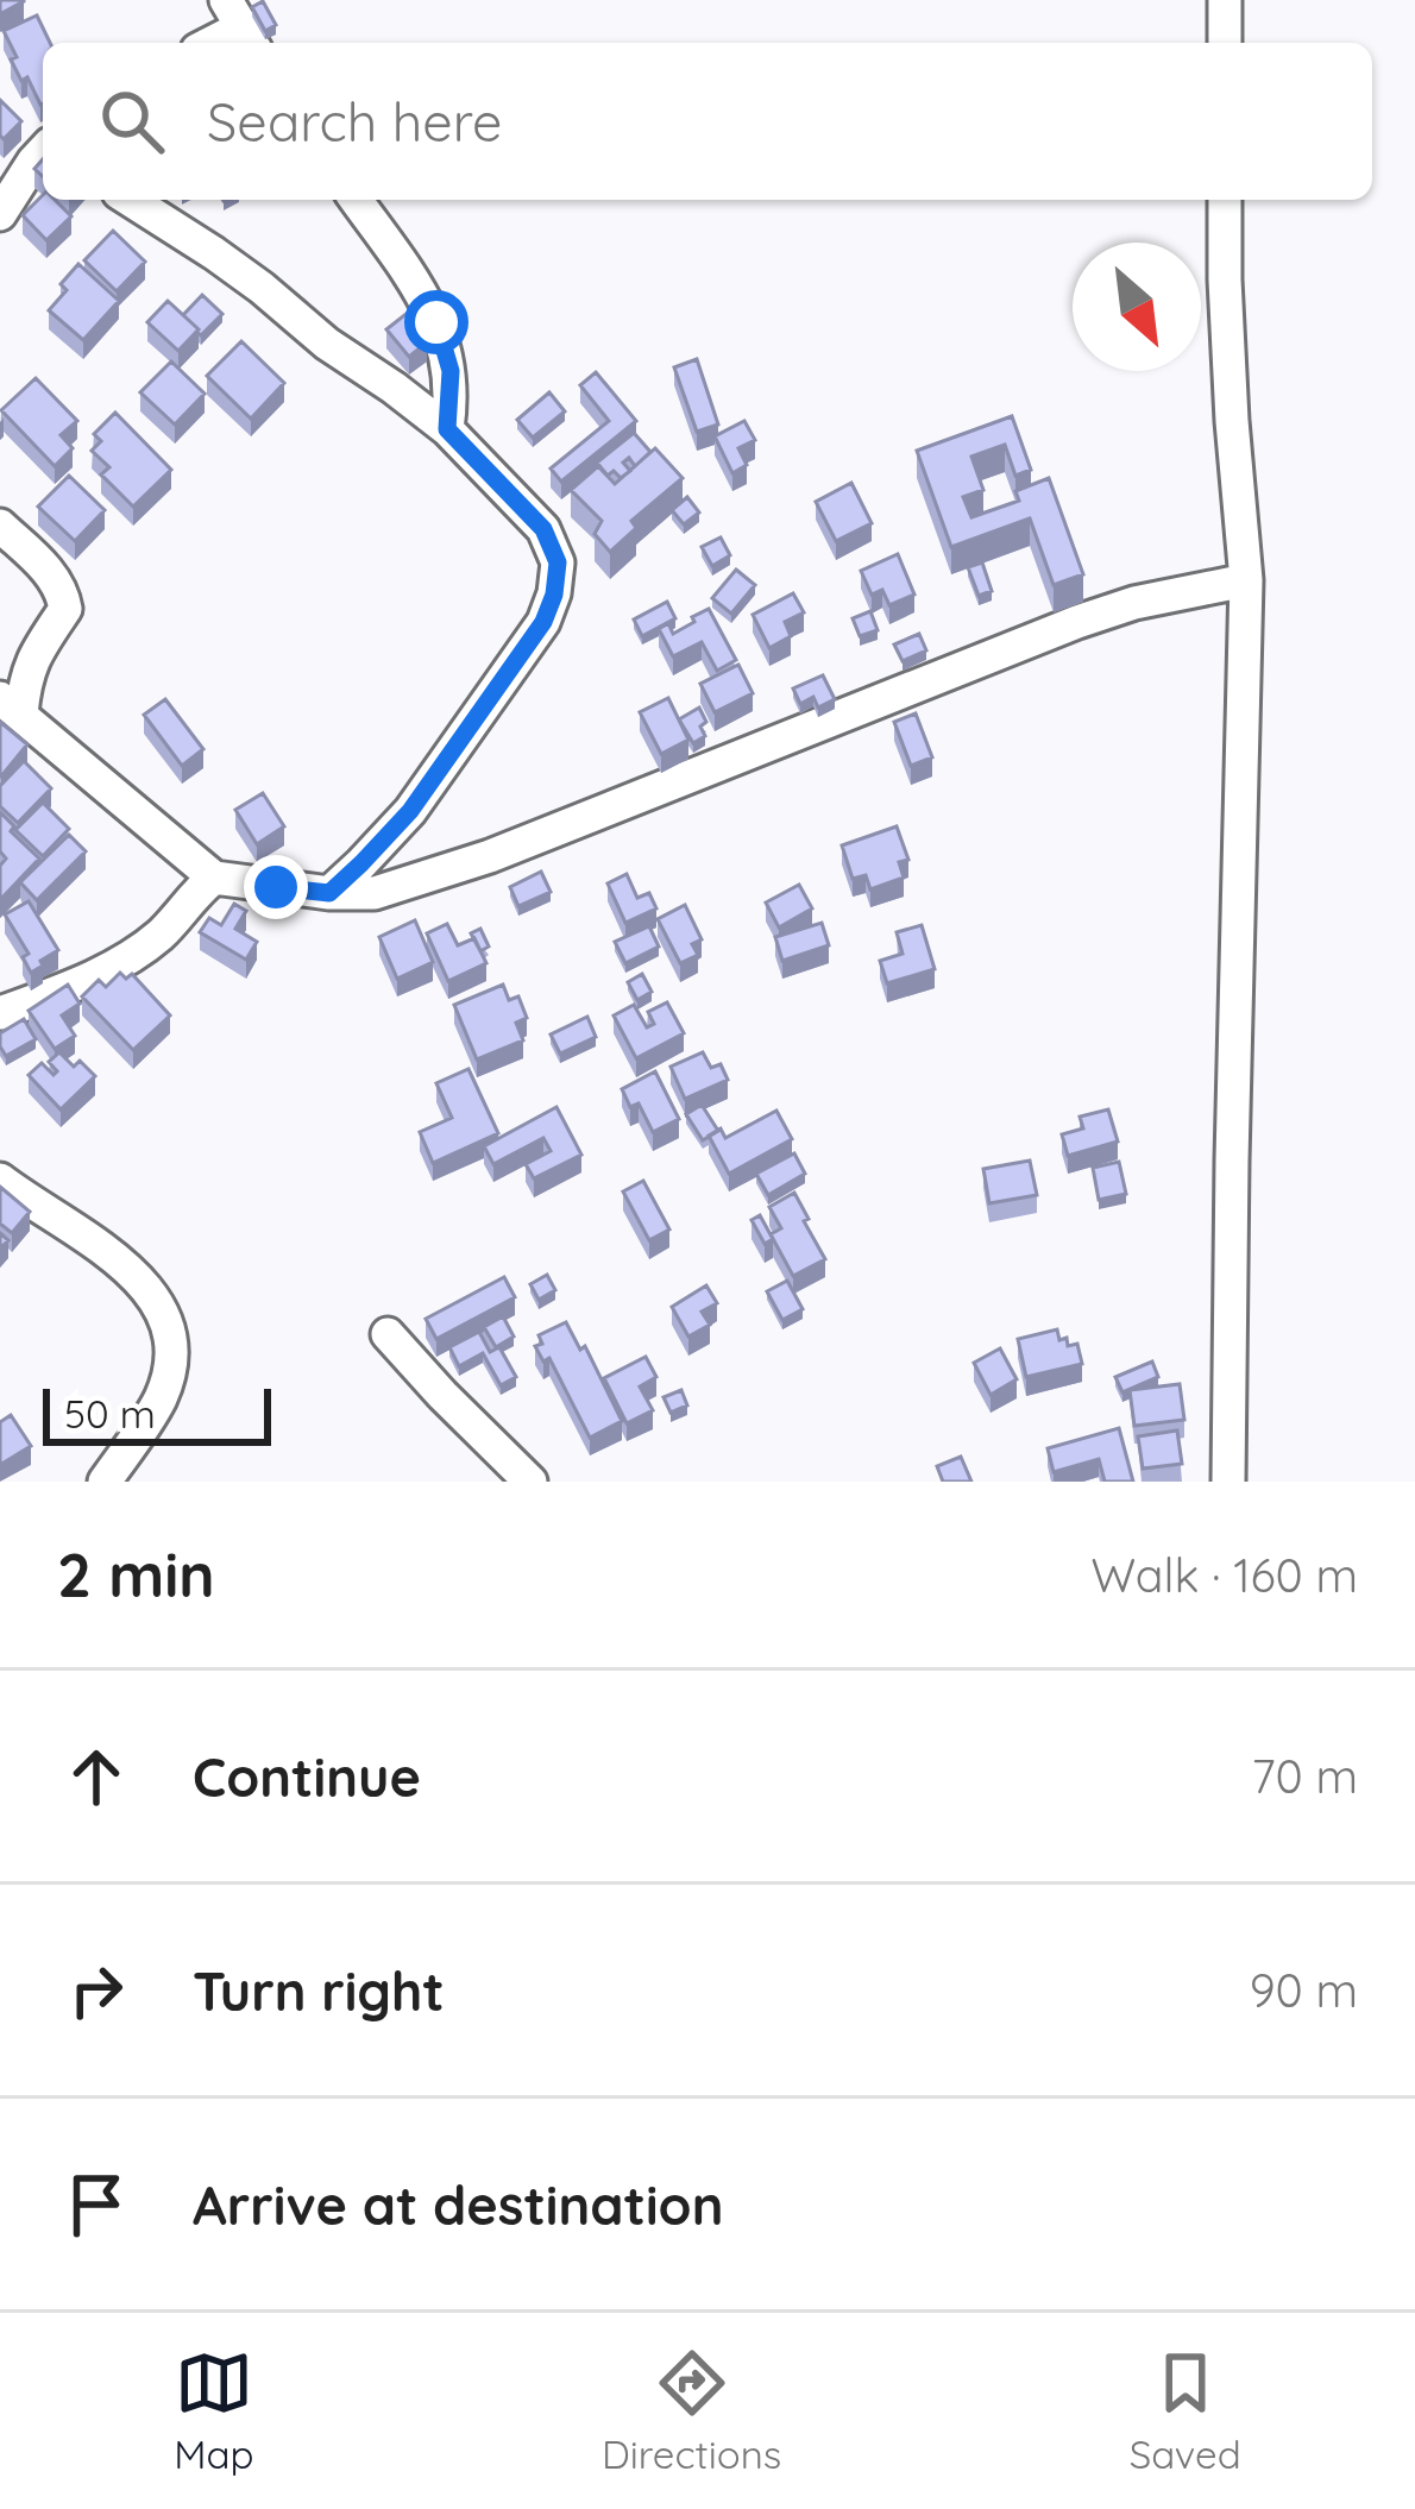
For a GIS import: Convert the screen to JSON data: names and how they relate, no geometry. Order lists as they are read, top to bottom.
{
  "scale_bar": "50 m",
  "north": "bottom right",
  "page": {
    "search": "Search here",
    "scale": "50 m",
    "heading": ["2 min", "Walk · 160 m"],
    "list": [
      ["Continue", "70 m"],
      ["Turn right", "90 m"],
      "Arrive at destination"
    ],
    "nav": ["Map", "Directions", "Saved"]
  }
}
